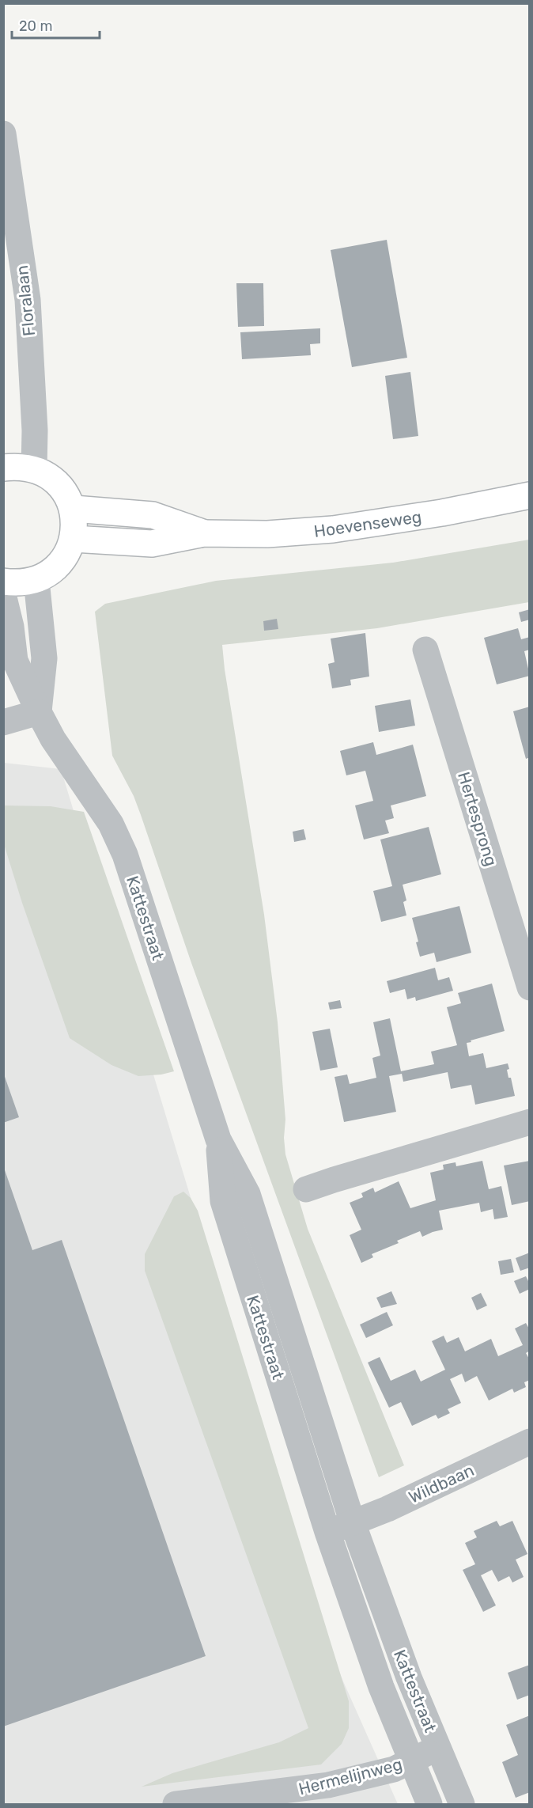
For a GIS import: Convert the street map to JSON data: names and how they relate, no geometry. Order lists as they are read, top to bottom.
{
  "streets": {
    "main road": ["Hoevenseweg"],
    "street": [
      "Floralaan",
      "Hertesprong",
      "Kattestraat",
      "Wildbaan",
      "Hermelijnweg"
    ]
  },
  "crossings": [
    ["Kattestraat", "Wildbaan"],
    ["Kattestraat", "Hermelijnweg"]
  ],
  "scale_bar": "20 m"
}
